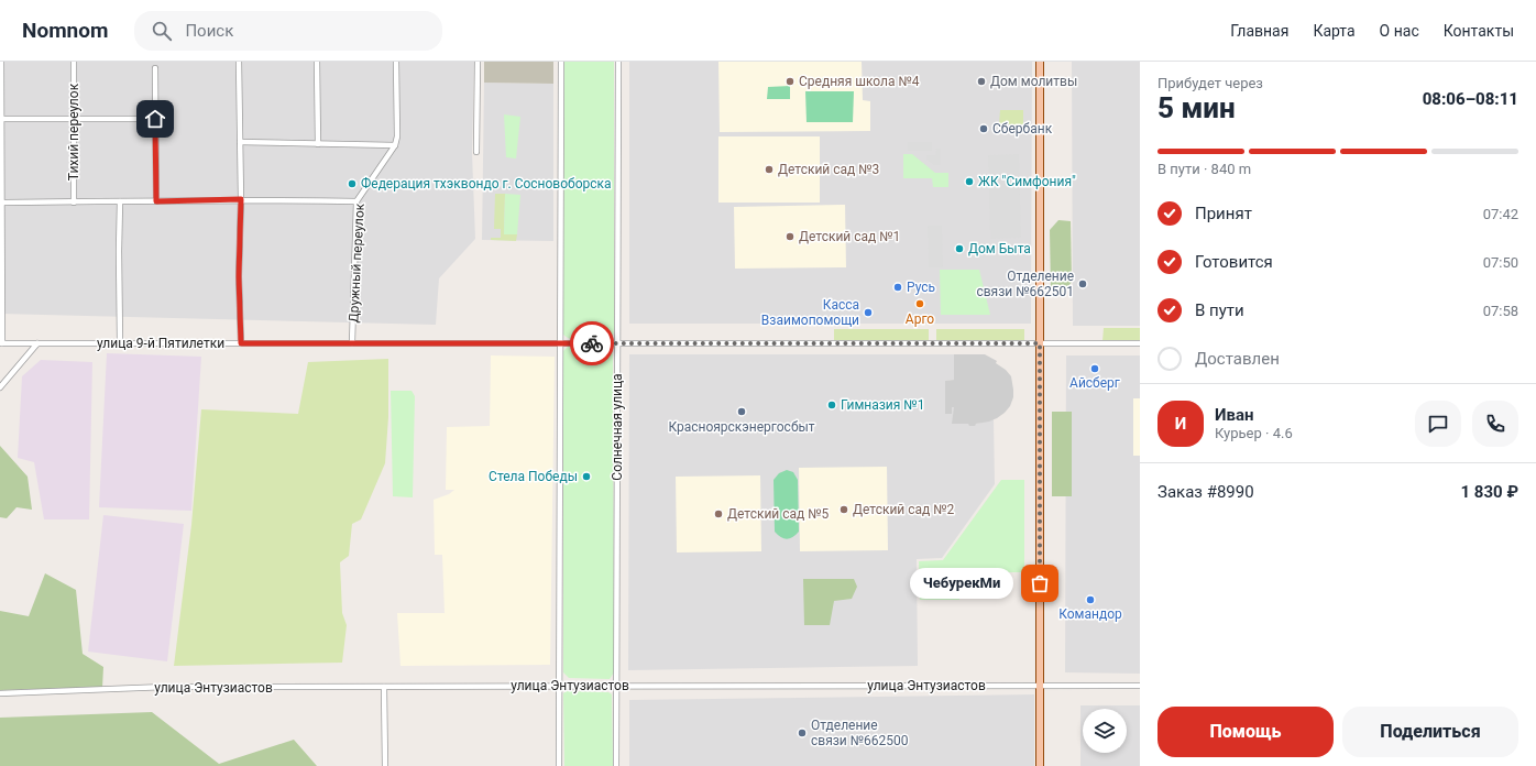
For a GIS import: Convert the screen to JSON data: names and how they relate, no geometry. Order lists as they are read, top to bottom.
{
  "streets": {
    "street": [
      "Тихий переулок",
      "Дружный переулок",
      "улица 9-й Пятилетки",
      "Солнечная улица",
      "улица Энтузиастов"
    ]
  },
  "crossings": [
    ["Дружный переулок", "улица 9-й Пятилетки"],
    ["улица 9-й Пятилетки", "Солнечная улица"],
    ["Солнечная улица", "улица Энтузиастов"]
  ],
  "places": [
    "Средняя школа №4",
    "Дом молитвы",
    "Сбербанк",
    "Детский сад №3",
    "ЖК \"Симфония\"",
    "Федерация тхэквондо г. Сосновоборска",
    "Детский сад №1",
    "Дом Быта",
    "Отделение связи №662501",
    "Русь",
    "Арго",
    "Касса Взаимопомощи",
    "Айсберг",
    "Гимназия №1",
    "Красноярскэнергосбыт",
    "Стела Победы",
    "Детский сад №2",
    "Детский сад №5",
    "ЧебурекМи",
    "Командор",
    "Отделение связи №662500"
  ],
  "page": {
    "header": "Nomnom",
    "search": "Поиск",
    "nav": [
      "Главная",
      "Карта",
      "О нас",
      "Контакты"
    ],
    "heading": ["5 мин", "Прибудет через", "08:06–08:11"],
    "panel": [
      "Иван",
      "Курьер · 4.6",
      "Заказ #8990",
      "1 830 ₽"
    ],
    "bar": "В пути · 840 m",
    "list": [
      ["Принят", "07:42"],
      ["Готовится", "07:50"],
      ["В пути", "07:58"],
      "Доставлен"
    ],
    "round": "И",
    "bubble": "ЧебурекМи",
    "buttons": ["Помощь", "Поделиться"]
  }
}
